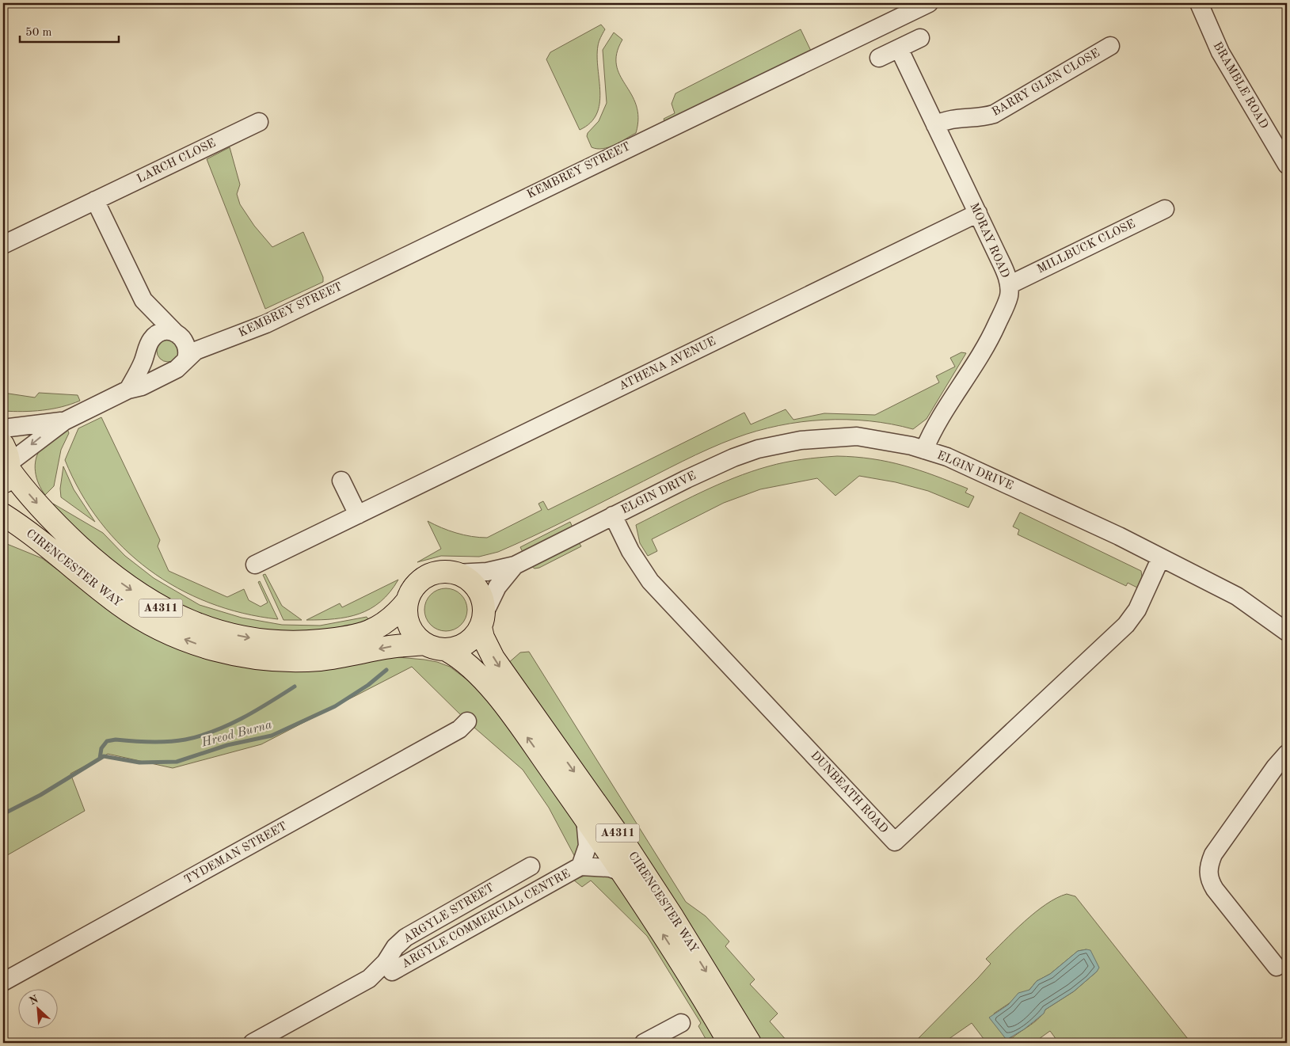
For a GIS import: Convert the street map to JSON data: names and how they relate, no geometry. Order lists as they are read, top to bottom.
{
  "streets": {
    "main road": ["CIRENCESTER WAY", "A4311"],
    "street": [
      "BARRY GLEN CLOSE",
      "BRAMBLE ROAD",
      "LARCH CLOSE",
      "KEMBREY STREET",
      "MORAY ROAD",
      "MILLBUCK CLOSE",
      "ATHENA AVENUE",
      "ELGIN DRIVE",
      "DUNBEATH ROAD",
      "TYDEMAN STREET",
      "ARGYLE STREET",
      "ARGYLE COMMERCIAL CENTRE"
    ]
  },
  "crossings": [
    ["BARRY GLEN CLOSE", "MORAY ROAD"],
    ["KEMBREY STREET", "CIRENCESTER WAY"],
    ["MORAY ROAD", "MILLBUCK CLOSE"],
    ["MORAY ROAD", "ATHENA AVENUE"],
    ["MORAY ROAD", "ELGIN DRIVE"],
    ["ELGIN DRIVE", "CIRENCESTER WAY"],
    ["ELGIN DRIVE", "A4311"],
    ["ELGIN DRIVE", "DUNBEATH ROAD"],
    ["CIRENCESTER WAY", "A4311"],
    ["CIRENCESTER WAY", "ARGYLE COMMERCIAL CENTRE"]
  ],
  "water": ["Hreod Burna"],
  "scale_bar": "50 m",
  "north": "top left"
}
